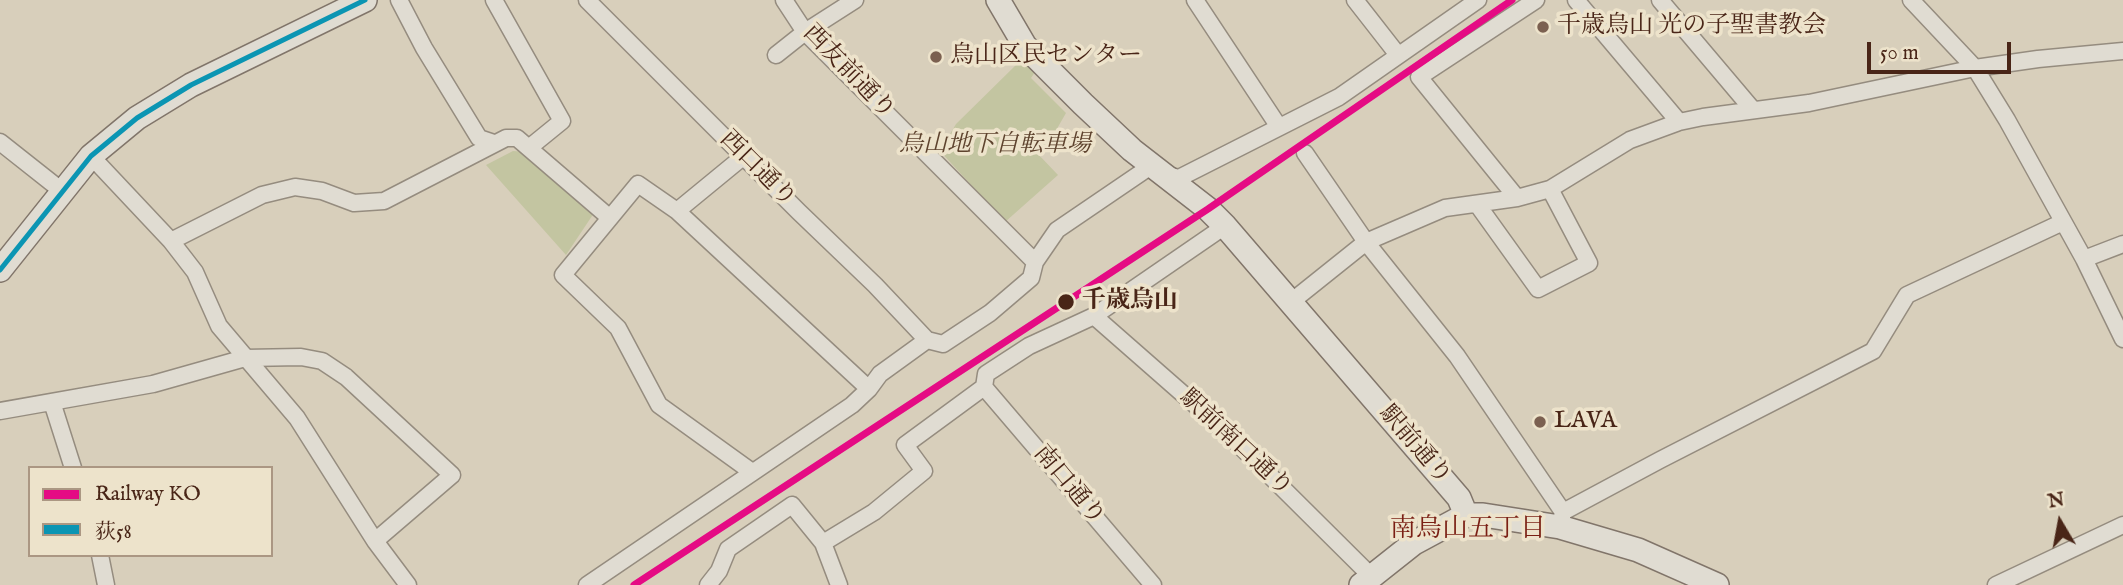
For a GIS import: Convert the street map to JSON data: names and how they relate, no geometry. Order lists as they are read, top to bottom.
{
  "streets": {
    "street": [
      "西友前通り",
      "西口通り",
      "駅前南口通り",
      "駅前通り",
      "南口通り"
    ]
  },
  "districts": ["南烏山五丁目"],
  "parks": ["烏山地下自転車場"],
  "places": [
    "千歳烏山 光の子聖書教会",
    "烏山区民センター",
    "千歳烏山",
    "LAVA"
  ],
  "lines": ["rail line KO", "transit line 荻58"],
  "legend": ["Railway KO", "荻58"],
  "scale_bar": "50 m",
  "north": "top"
}
